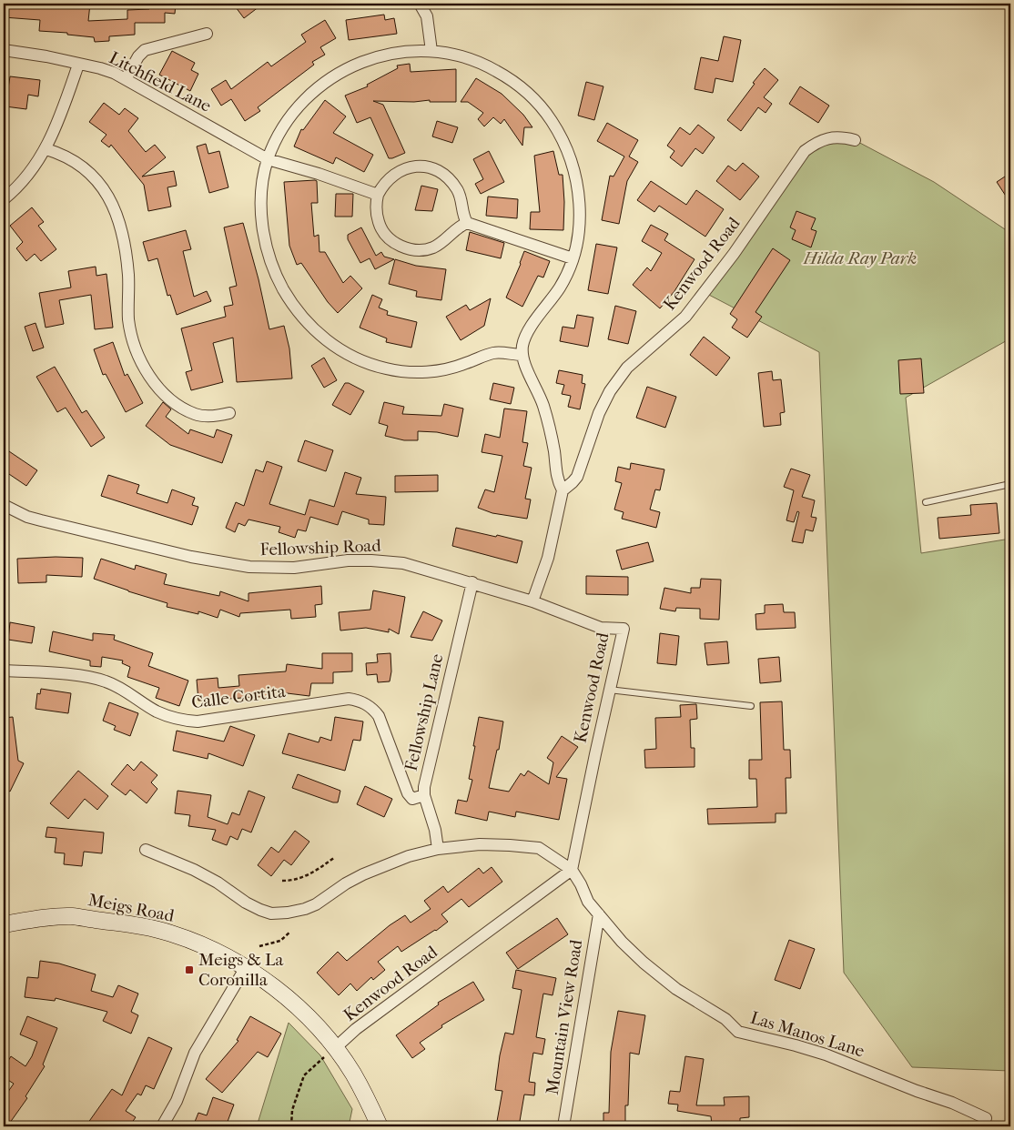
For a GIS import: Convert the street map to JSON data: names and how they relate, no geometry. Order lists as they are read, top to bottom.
{
  "streets": {
    "main road": ["Meigs Road"],
    "street": [
      "Litchfield Lane",
      "Kenwood Road",
      "Fellowship Road",
      "Calle Cortita",
      "Fellowship Lane",
      "Mountain View Road",
      "Las Manos Lane"
    ]
  },
  "crossings": [
    ["Kenwood Road", "Fellowship Road"],
    ["Kenwood Road", "Meigs Road"],
    ["Kenwood Road", "Las Manos Lane"],
    ["Fellowship Road", "Fellowship Lane"],
    ["Calle Cortita", "Fellowship Lane"],
    ["Mountain View Road", "Las Manos Lane"]
  ],
  "parks": ["Hilda Ray Park"],
  "places": {
    "transit": ["Meigs & La Coronilla"]
  }
}
